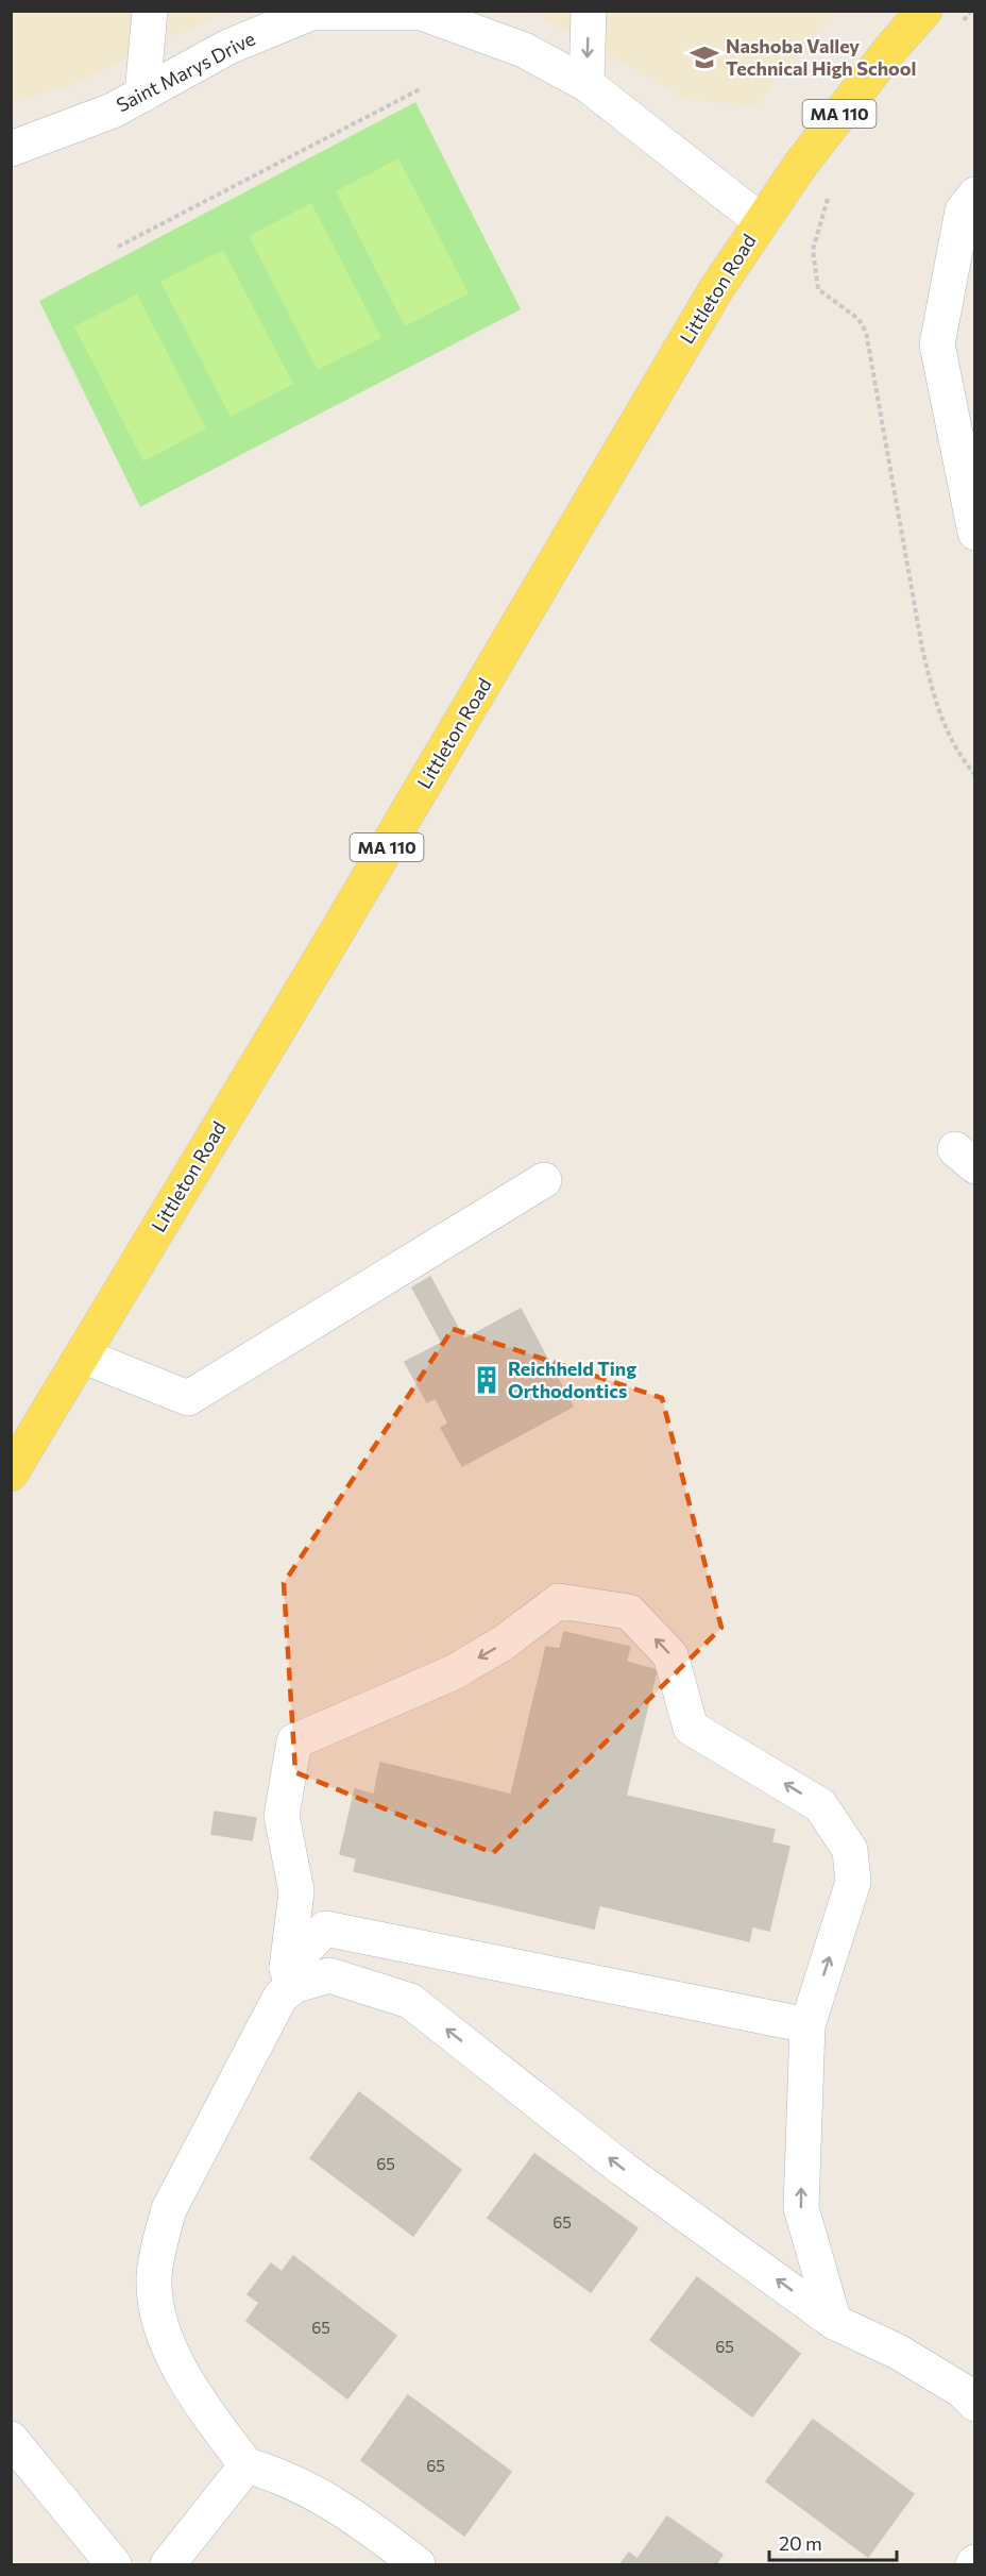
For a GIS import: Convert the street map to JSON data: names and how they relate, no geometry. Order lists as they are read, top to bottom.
{
  "streets": {
    "main road": ["MA 110", "Littleton Road"],
    "street": ["Saint Marys Drive"]
  },
  "crossings": [
    ["Saint Marys Drive", "Littleton Road"]
  ],
  "places": {
    "school or university": ["Nashoba Valley Technical High School"],
    "building": ["Reichheld Ting Orthodontics"]
  },
  "house_numbers": [
    "65",
    "65",
    "65",
    "65",
    "65"
  ],
  "scale_bar": "20 m"
}
